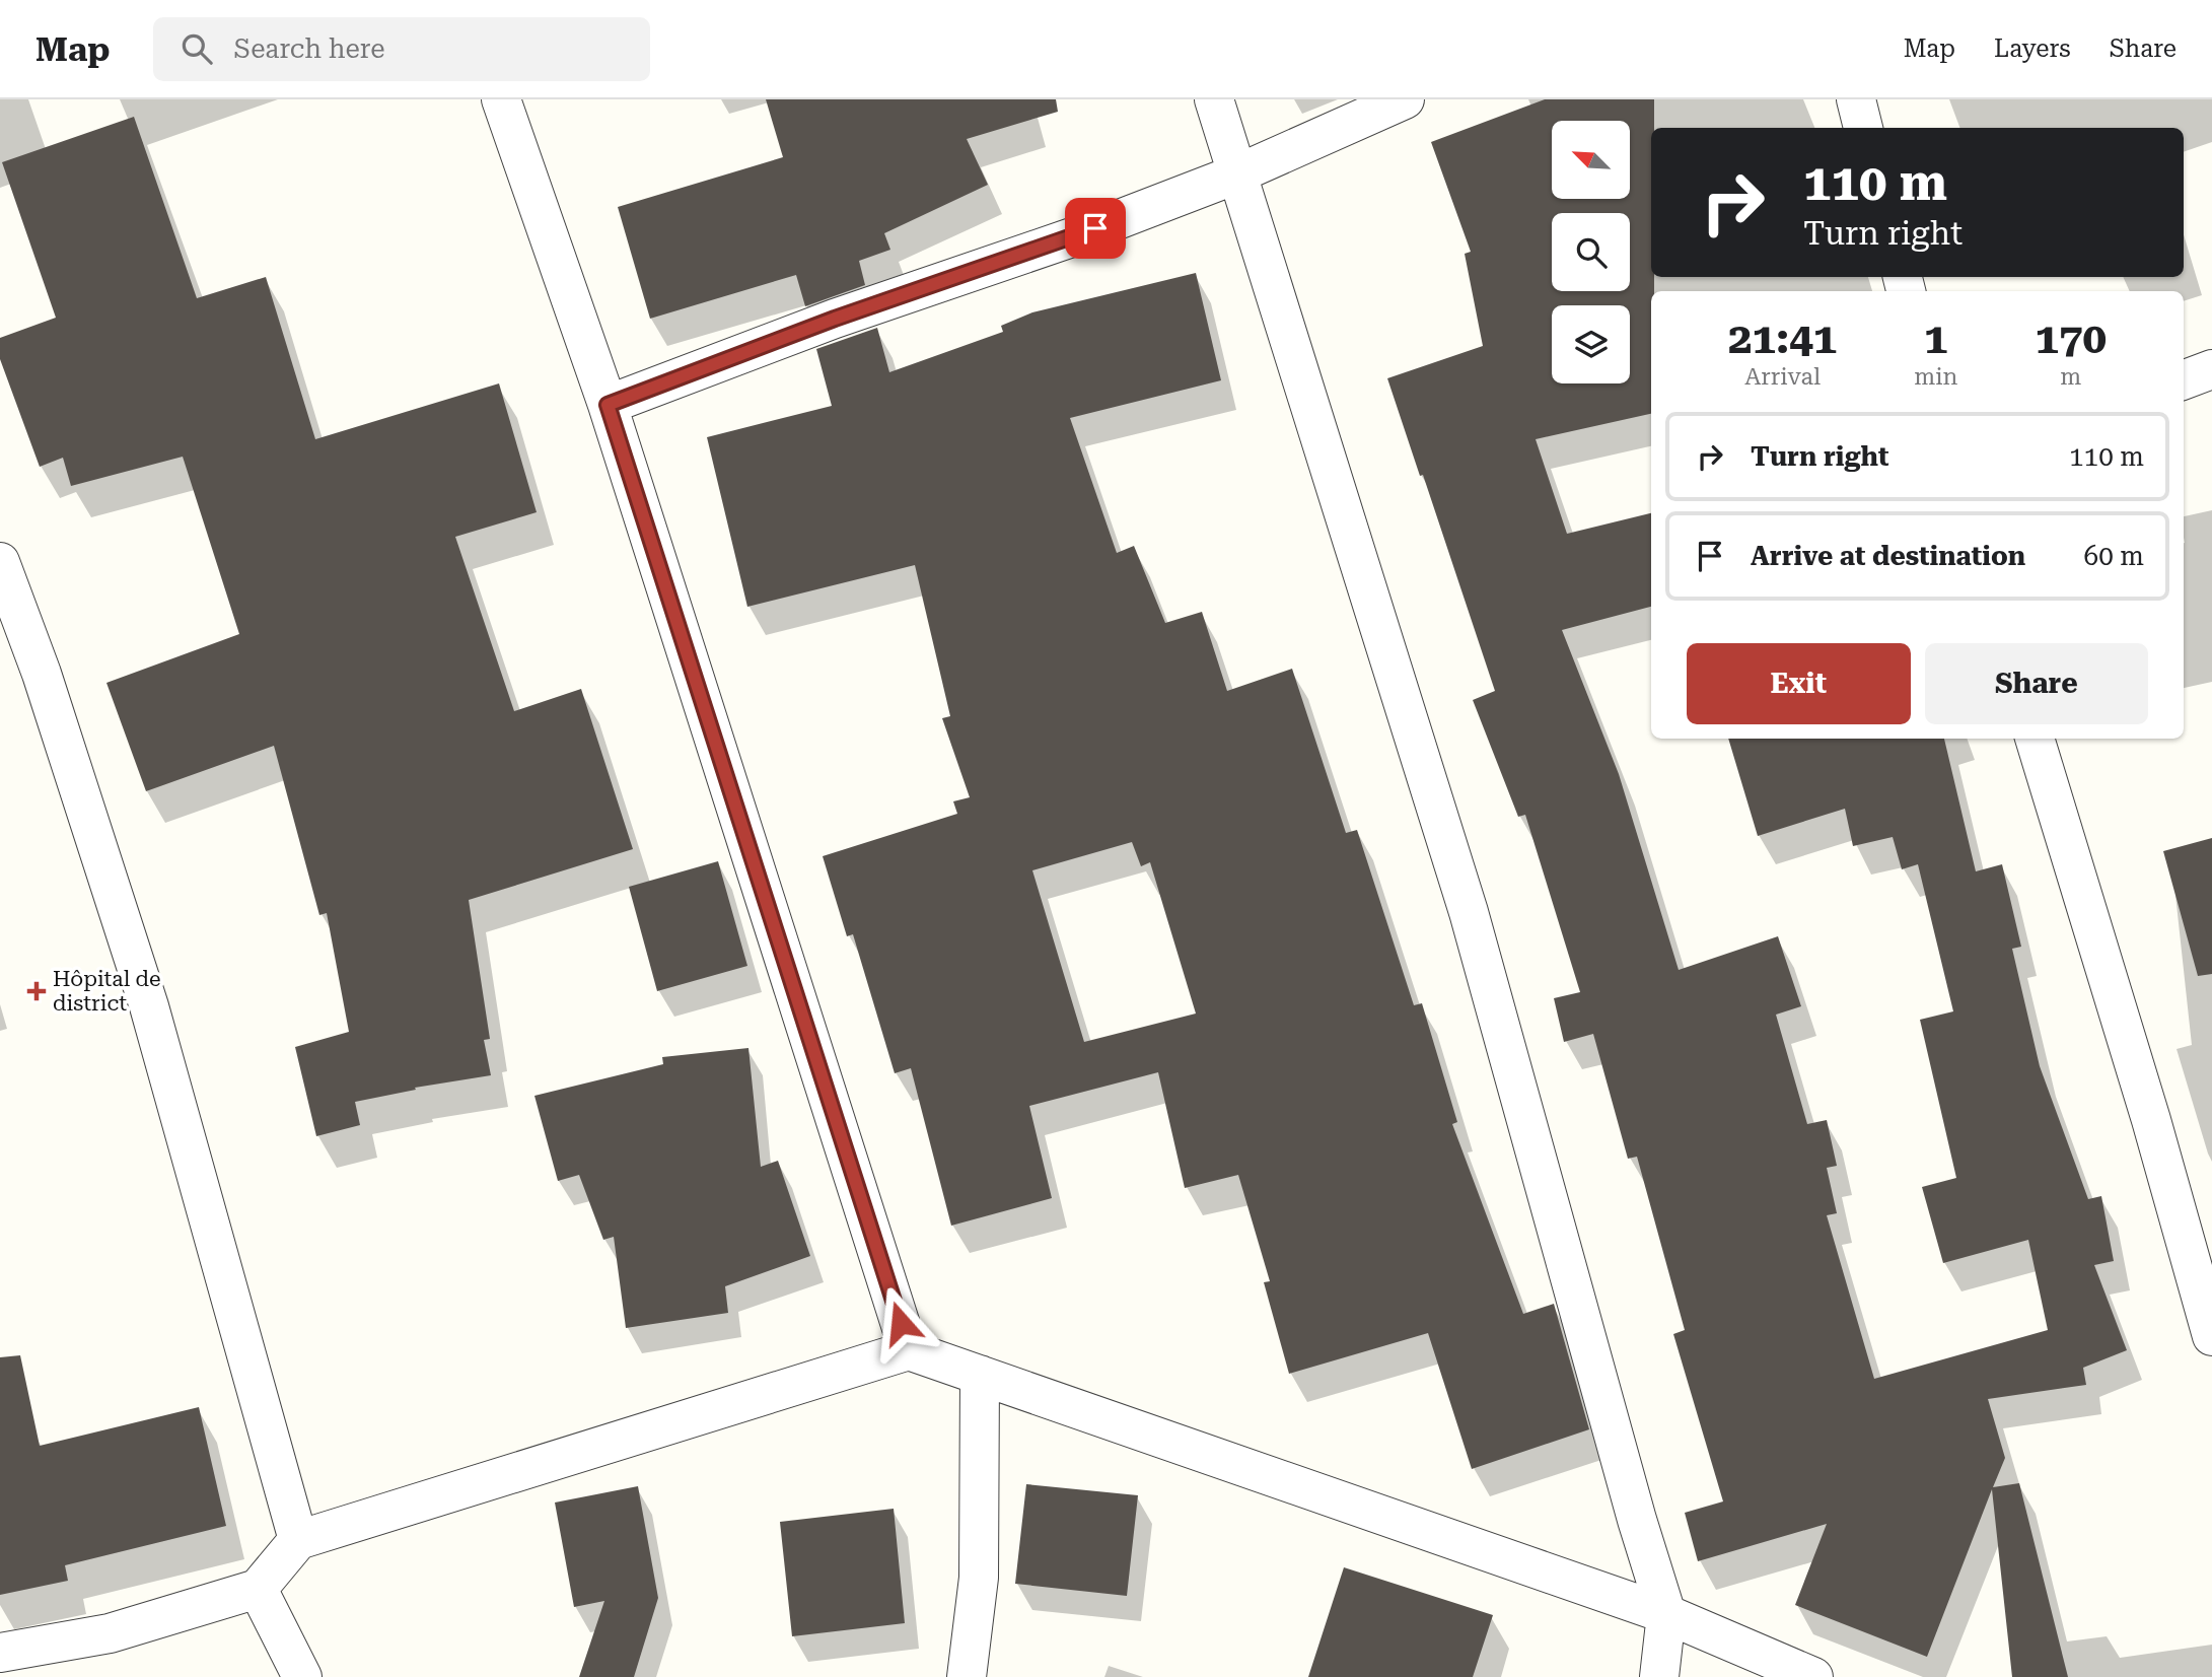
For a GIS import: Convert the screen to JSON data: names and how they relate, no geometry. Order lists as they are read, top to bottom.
{
  "places": {
    "health": ["Hôpital de district"]
  },
  "north": "top left",
  "page": {
    "header": "Map",
    "search": "Search here",
    "nav": ["Map", "Layers", "Share"],
    "turn": ["110 m", "Turn right"],
    "eta": [
      "21:41",
      "Arrival",
      "1",
      "min",
      "170",
      "m"
    ],
    "list": [
      {
        "name": "Turn right",
        "value": "110 m"
      },
      {
        "name": "Arrive at destination",
        "value": "60 m"
      }
    ],
    "buttons": ["Exit", "Share"]
  }
}
